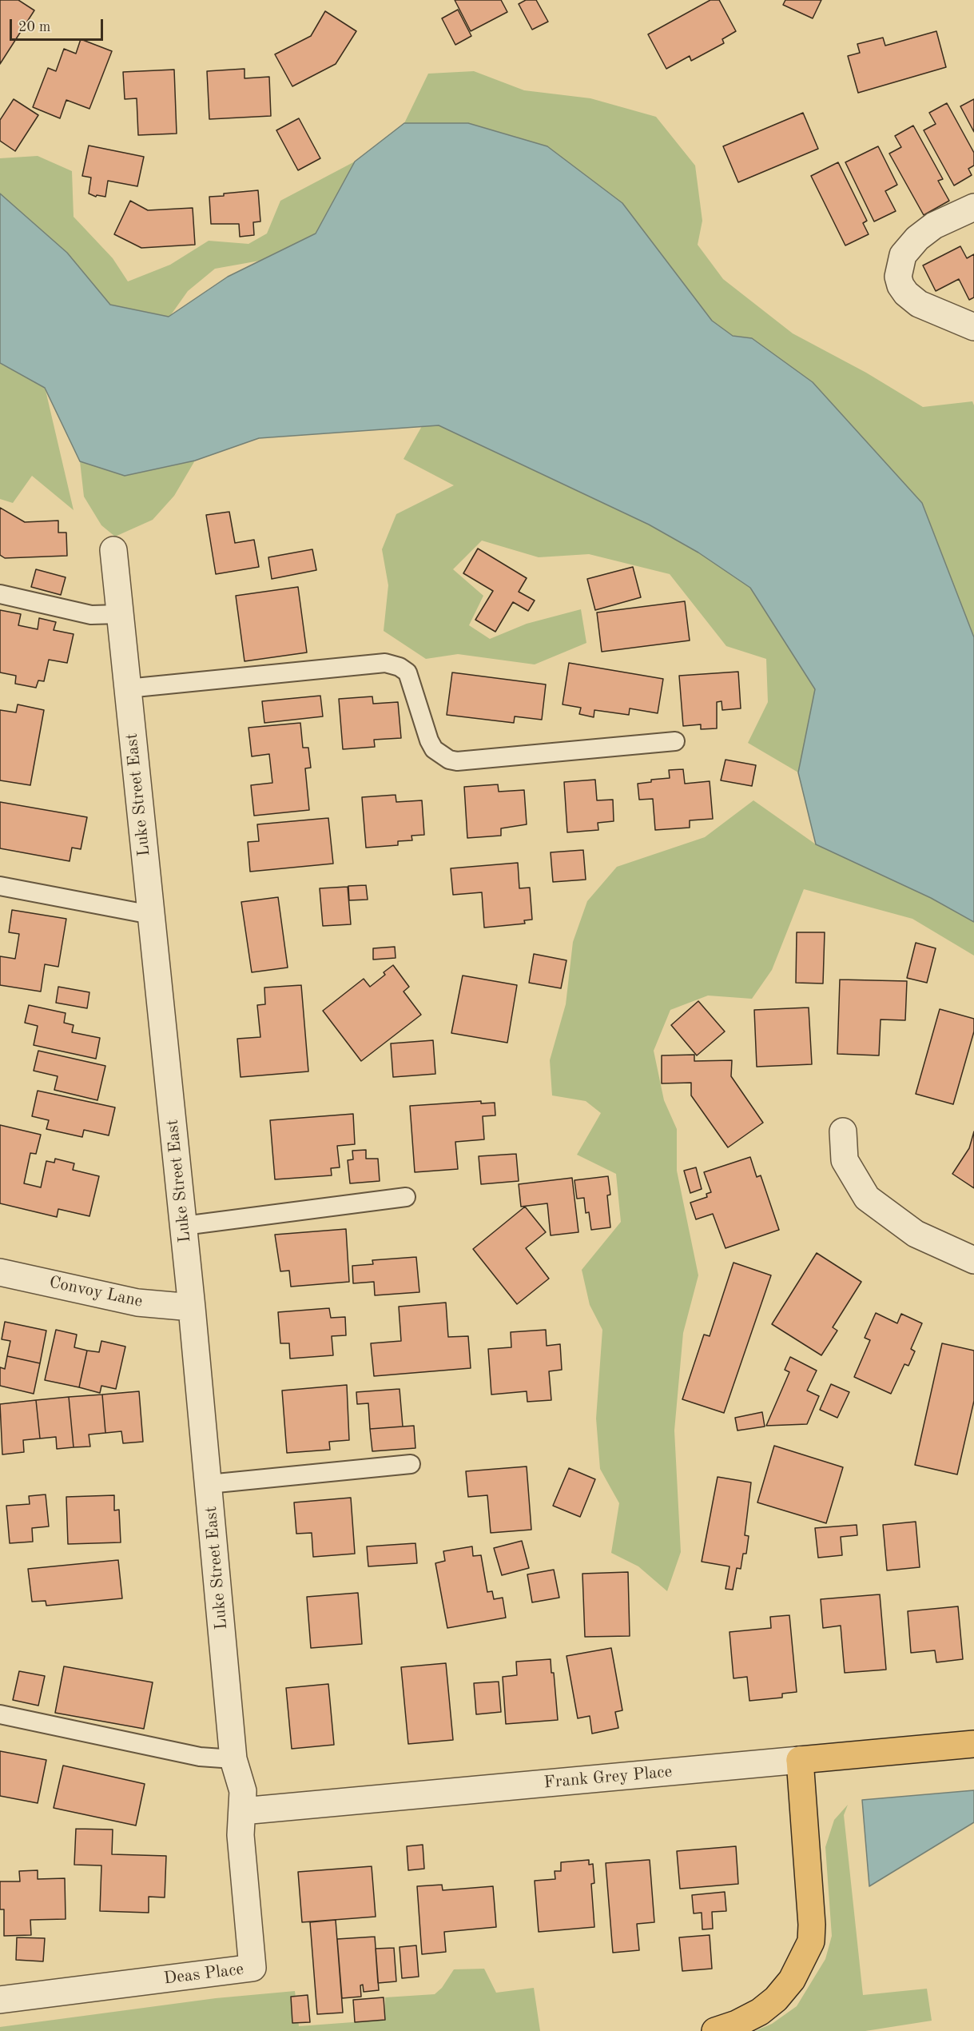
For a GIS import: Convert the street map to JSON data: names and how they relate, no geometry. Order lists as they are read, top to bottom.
{
  "streets": {
    "main road": ["Frank Grey Place"],
    "street": ["Luke Street East", "Convoy Lane", "Deas Place"]
  },
  "crossings": [
    ["Luke Street East", "Convoy Lane"],
    ["Luke Street East", "Frank Grey Place"],
    ["Luke Street East", "Deas Place"],
    ["Frank Grey Place", "Deas Place"]
  ],
  "scale_bar": "20 m"
}
